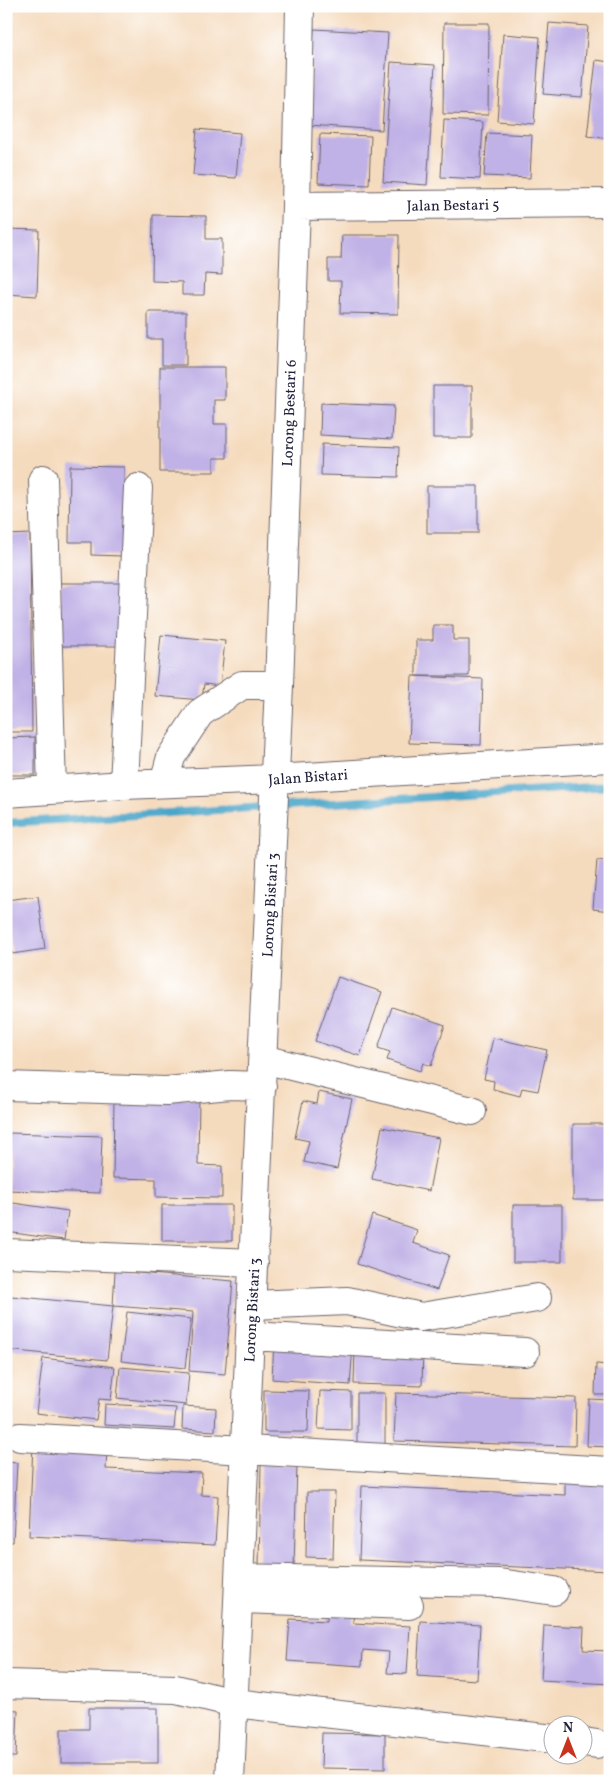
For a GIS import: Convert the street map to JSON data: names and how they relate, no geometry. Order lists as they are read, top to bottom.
{
  "streets": {
    "street": [
      "Jalan Bestari 5",
      "Lorong Bestari 6",
      "Jalan Bistari",
      "Lorong Bistari 3"
    ]
  },
  "crossings": [
    ["Jalan Bestari 5", "Lorong Bestari 6"],
    ["Lorong Bestari 6", "Jalan Bistari"],
    ["Lorong Bestari 6", "Lorong Bistari 3"],
    ["Jalan Bistari", "Lorong Bistari 3"]
  ],
  "north": "top"
}
